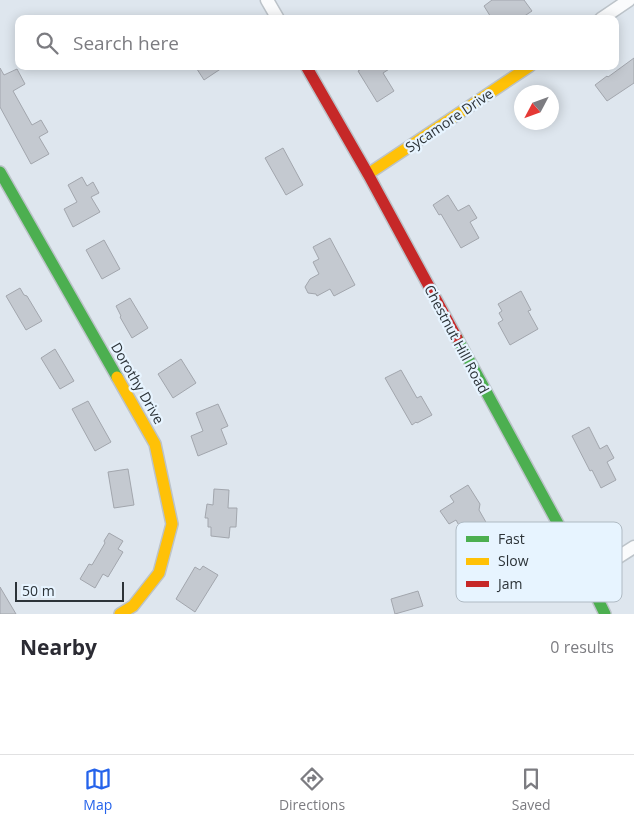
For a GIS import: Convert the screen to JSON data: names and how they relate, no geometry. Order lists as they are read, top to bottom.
{
  "streets": {
    "street": ["Sycamore Drive", "Chestnut Hill Road", "Dorothy Drive"]
  },
  "crossings": [
    ["Sycamore Drive", "Chestnut Hill Road"]
  ],
  "legend": ["Fast", "Slow", "Jam"],
  "scale_bar": "50 m",
  "north": "bottom left",
  "page": {
    "search": "Search here",
    "scale": "50 m",
    "heading": ["Nearby", "0 results"],
    "nav": ["Map", "Directions", "Saved"]
  }
}
